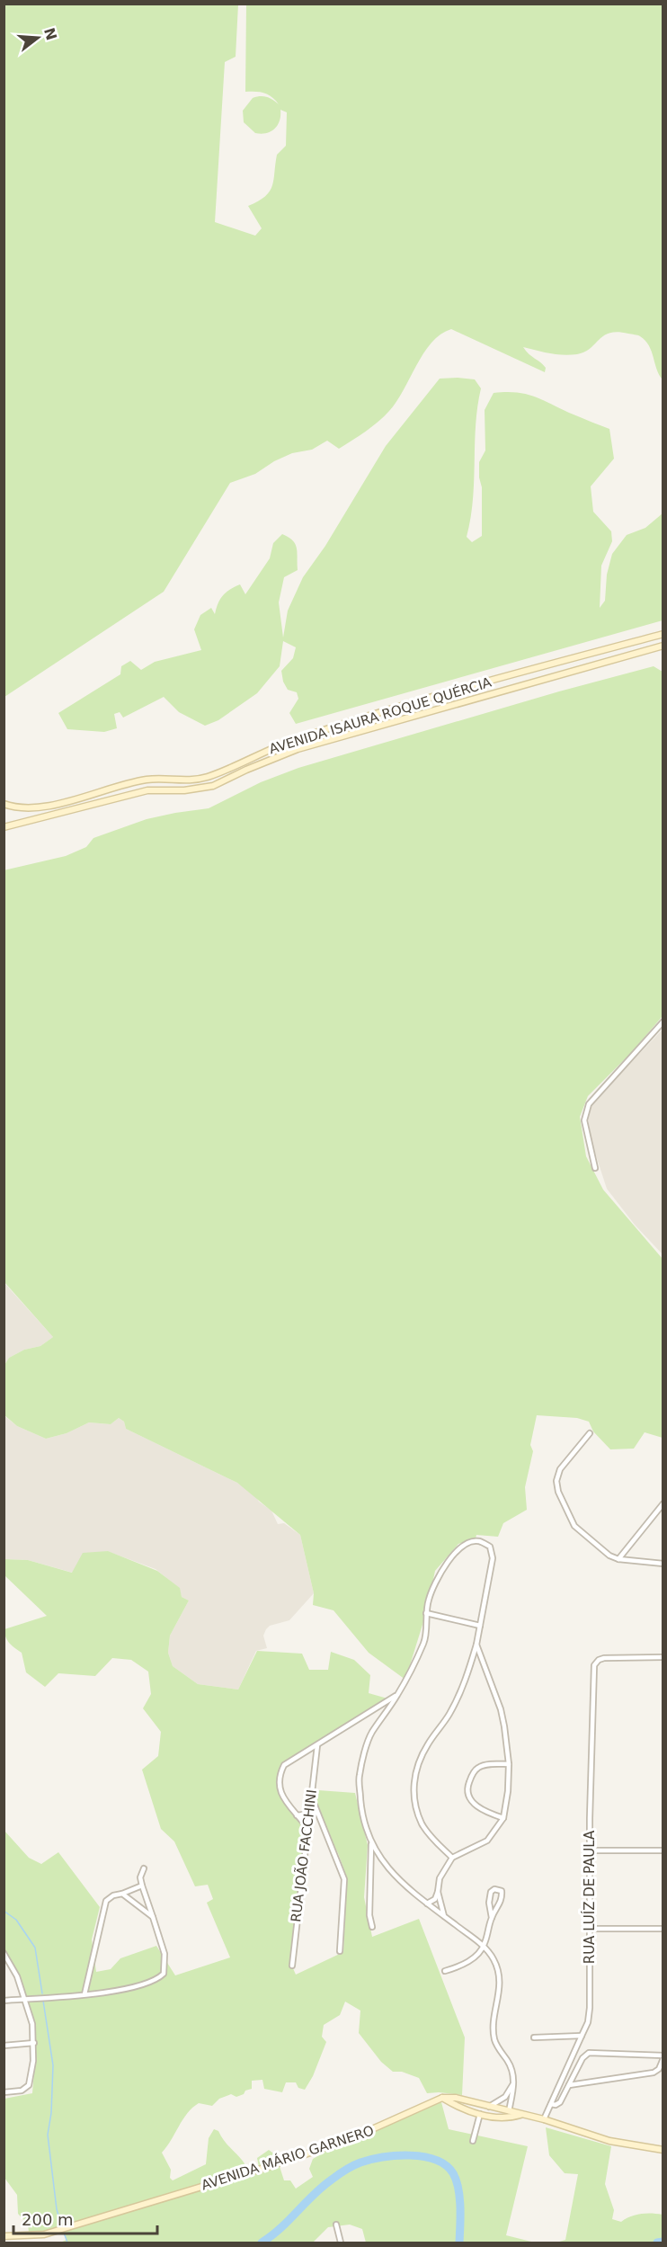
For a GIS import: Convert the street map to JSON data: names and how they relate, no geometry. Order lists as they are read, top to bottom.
{
  "streets": {
    "main road": ["AVENIDA ISAURA ROQUE QUÉRCIA", "AVENIDA MÁRIO GARNERO"],
    "street": ["RUA JOÃO FACCHINI", "RUA LUÍZ DE PAULA"]
  },
  "scale_bar": "200 m",
  "north": "right"
}
